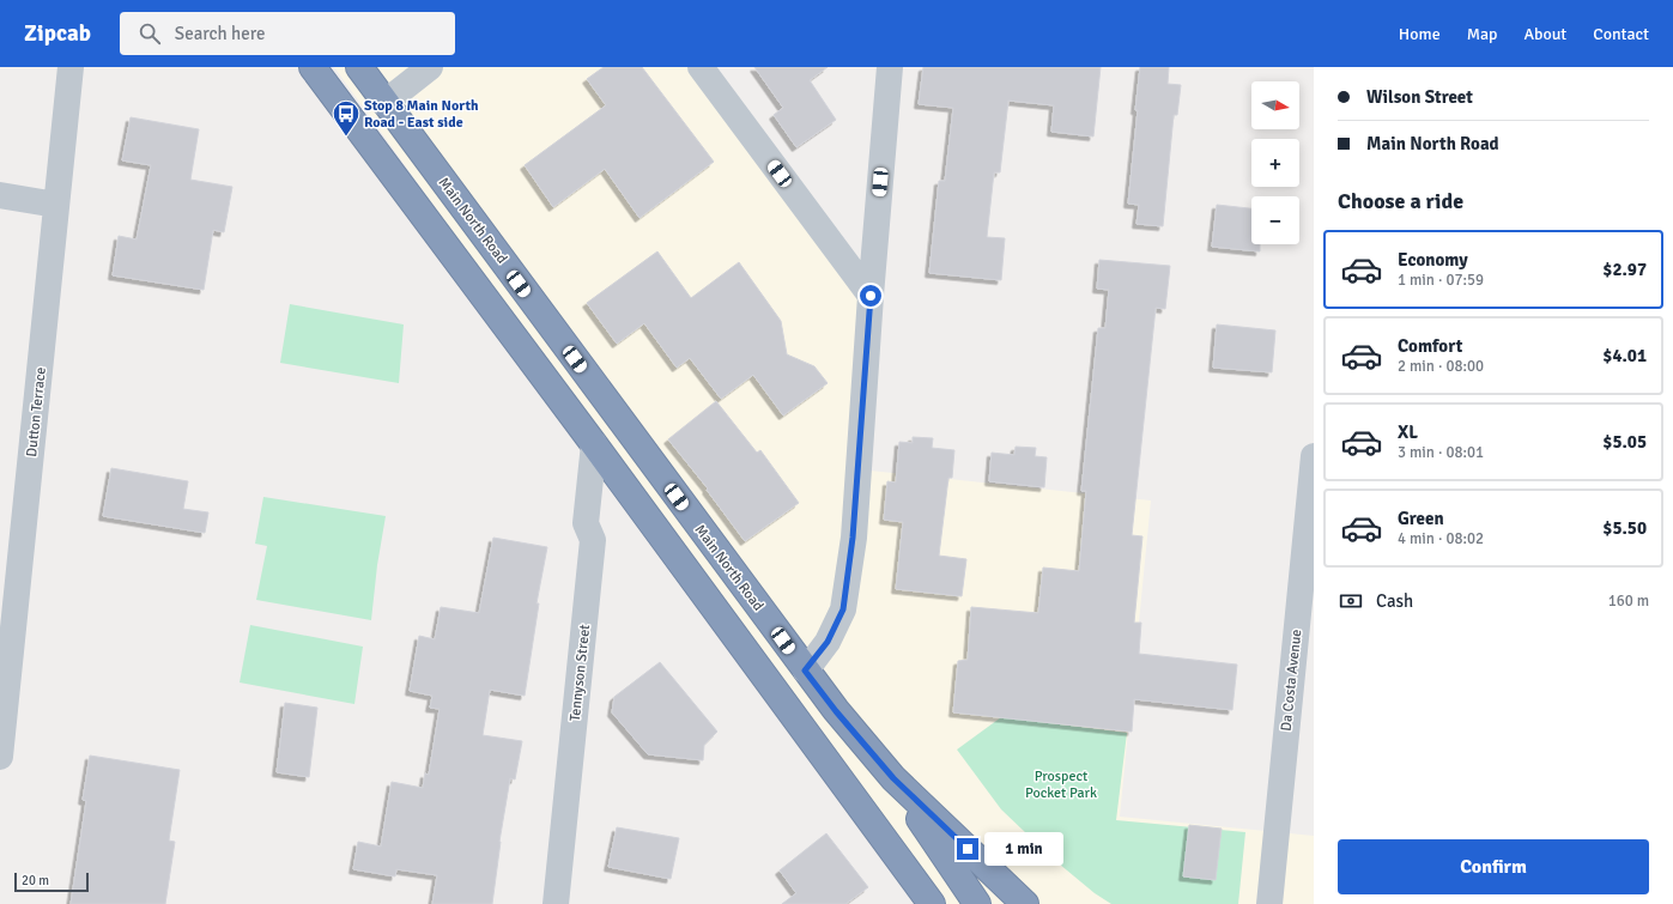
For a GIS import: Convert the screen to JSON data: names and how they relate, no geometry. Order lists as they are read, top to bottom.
{
  "streets": {
    "highway": ["Main North Road"],
    "street": ["Dutton Terrace", "Tennyson Street", "Da Costa Avenue"]
  },
  "parks": ["Prospect Pocket Park"],
  "places": {
    "bus stop": ["Stop 8 Main North Road - East side"]
  },
  "scale_bar": "20 m",
  "north": "right",
  "page": {
    "header": "Zipcab",
    "search": "Search here",
    "nav": [
      "Home",
      "Map",
      "About",
      "Contact"
    ],
    "banner": ["Wilson Street", "Main North Road"],
    "map_buttons": ["+", "−"],
    "heading": "Choose a ride",
    "list": [
      {
        "name": "Economy",
        "note": "1 min · 07:59",
        "value": "$2.97"
      },
      {
        "name": "Comfort",
        "note": "2 min · 08:00",
        "value": "$4.01"
      },
      {
        "name": "XL",
        "note": "3 min · 08:01",
        "value": "$5.05"
      },
      {
        "name": "Green",
        "note": "4 min · 08:02",
        "value": "$5.50"
      }
    ],
    "pay": ["Cash", "160 m"],
    "buttons": "Confirm",
    "bubble": "1 min",
    "scale": "20 m"
  }
}
